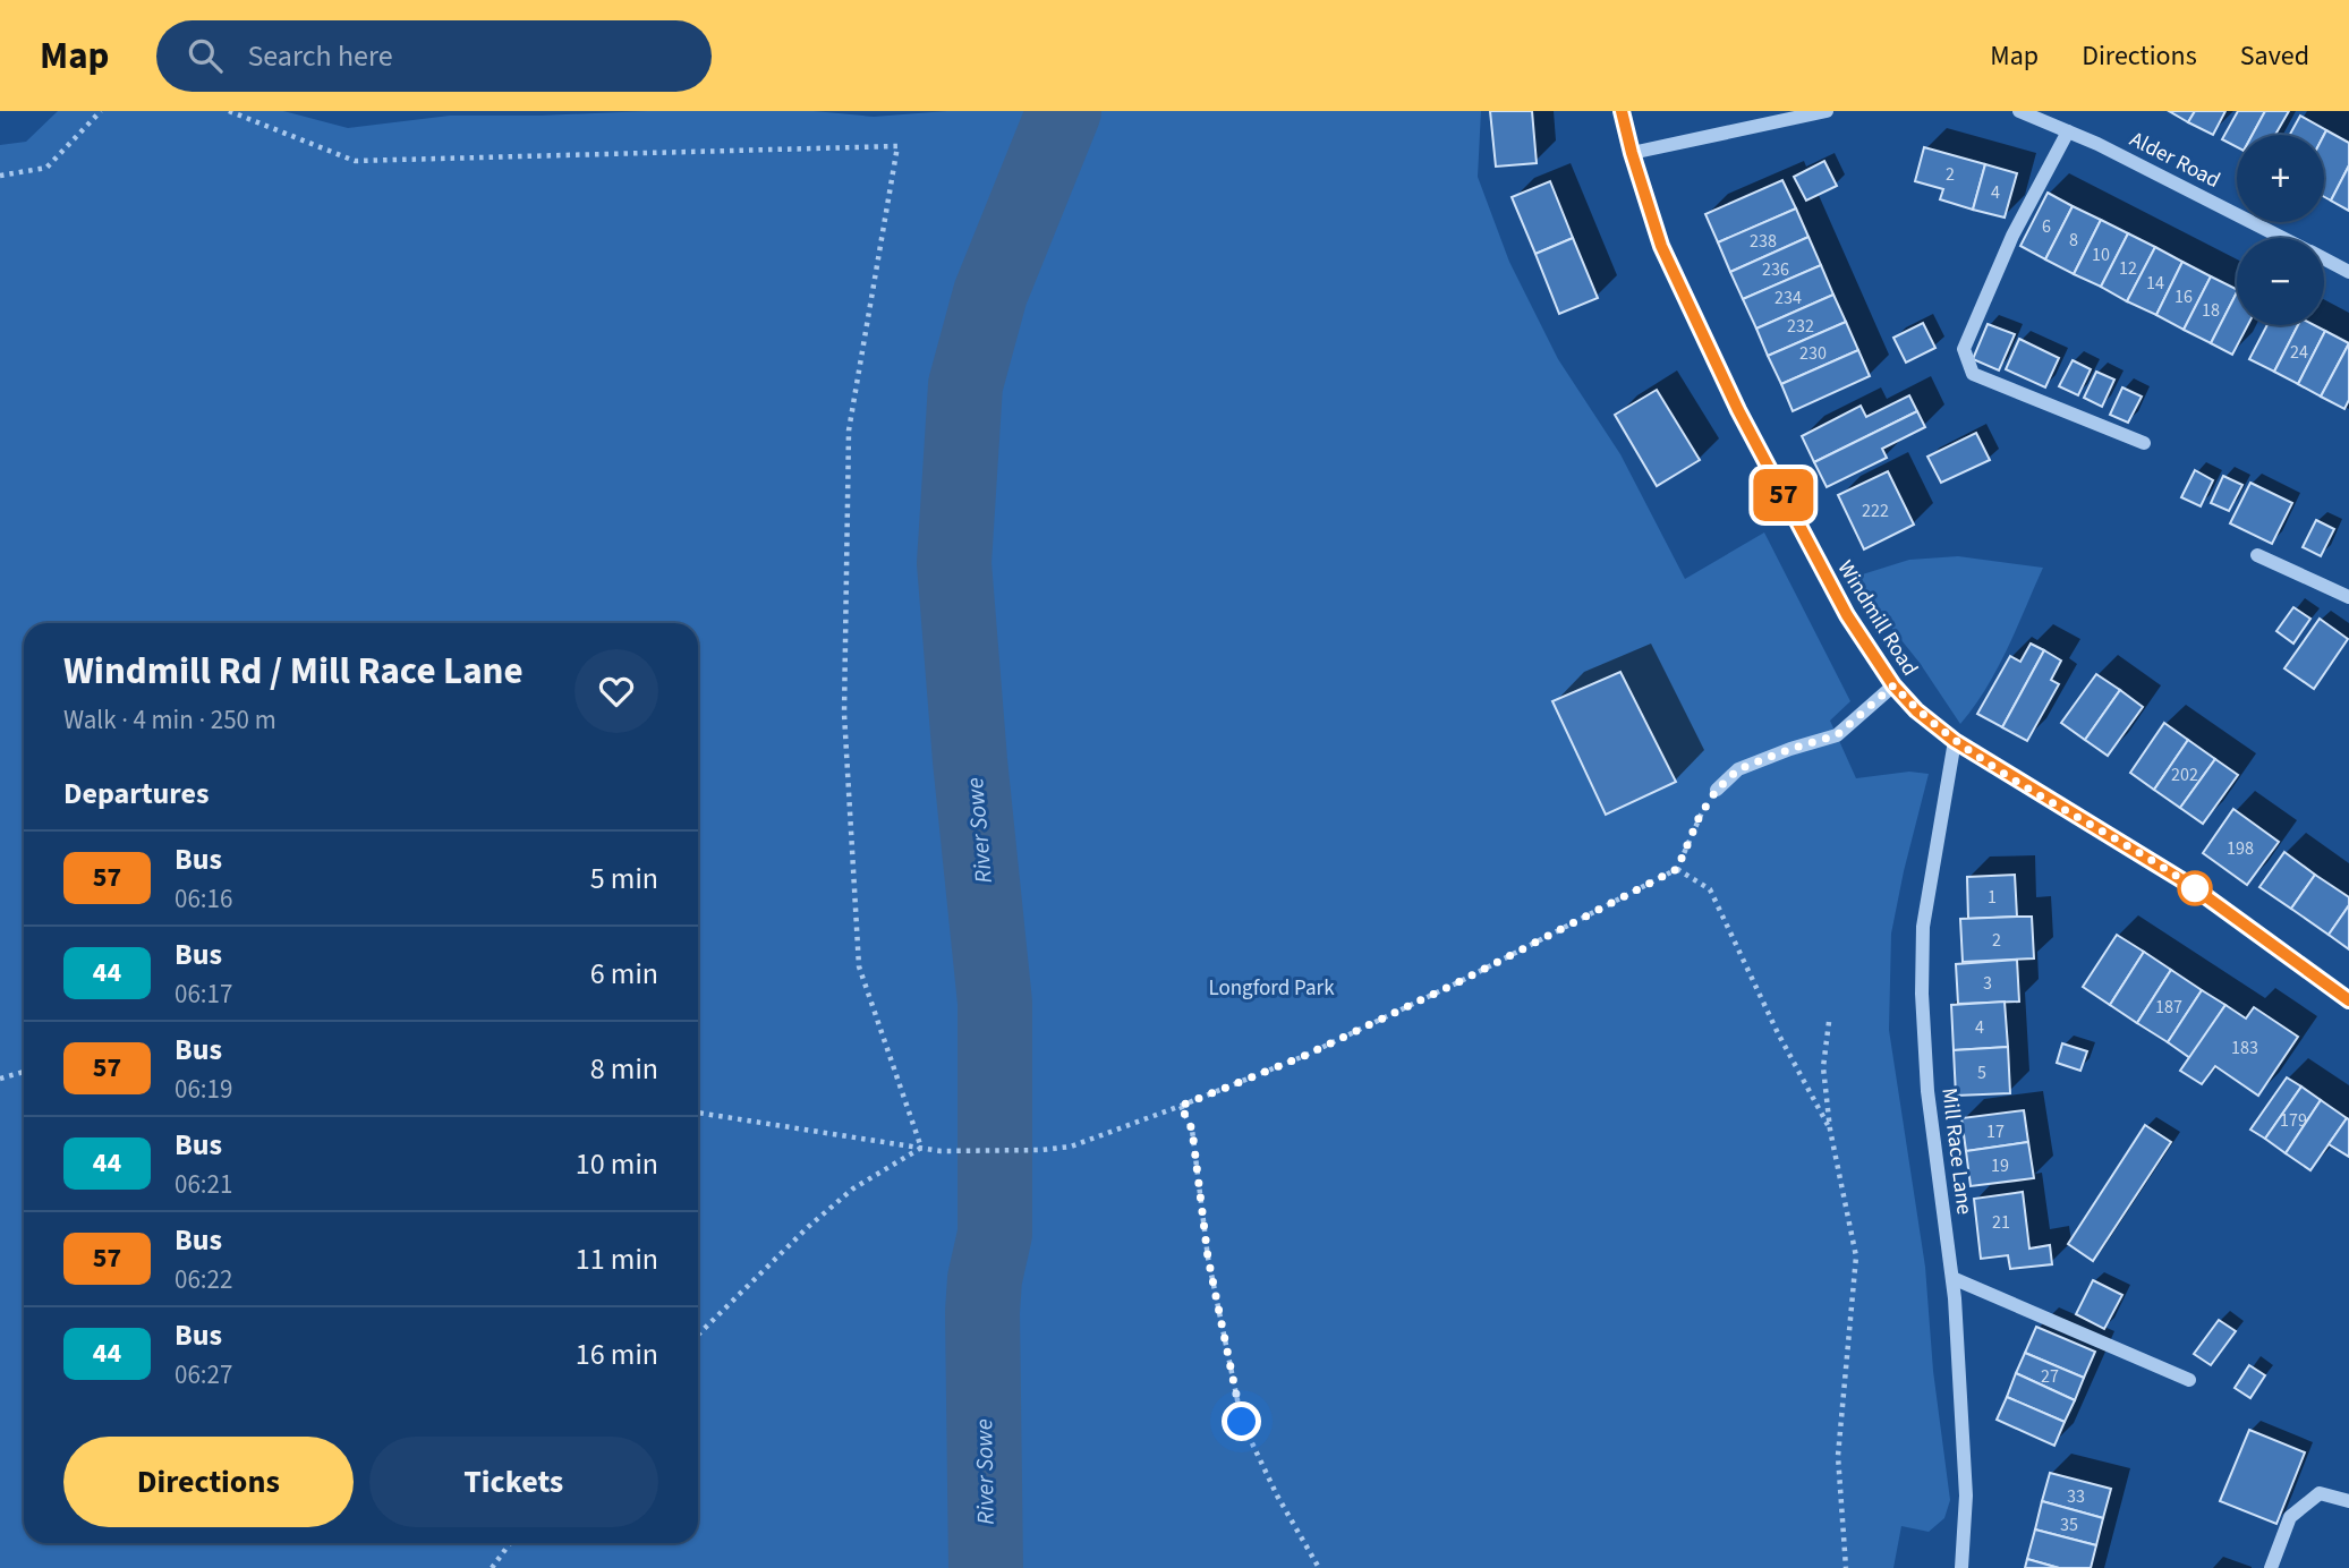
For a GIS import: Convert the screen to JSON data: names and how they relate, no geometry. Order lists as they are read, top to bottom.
{
  "streets": {
    "street": ["Alder Road", "Windmill Road", "Mill Race Lane"]
  },
  "crossings": [
    ["Windmill Road", "Mill Race Lane"]
  ],
  "water": ["River Sowe"],
  "parks": ["Longford Park"],
  "lines": ["bus line 57"],
  "house_numbers": [
    "2",
    "4",
    "6",
    "8",
    "238",
    "10",
    "12",
    "236",
    "14",
    "16",
    "234",
    "18",
    "232",
    "24",
    "230",
    "222",
    "202",
    "198",
    "1",
    "2",
    "3",
    "187",
    "4",
    "183",
    "5",
    "179",
    "17",
    "19",
    "21",
    "27",
    "33",
    "35"
  ],
  "page": {
    "header": "Map",
    "search": "Search here",
    "nav": ["Map", "Directions", "Saved"],
    "on_map": "57",
    "map_buttons": ["+", "−"],
    "heading": [
      ["Windmill Rd / Mill Race Lane", "Walk · 4 min · 250 m"],
      "Departures"
    ],
    "list": [
      {
        "mark": "57",
        "name": "Bus",
        "note": "06:16",
        "value": "5 min"
      },
      {
        "mark": "44",
        "name": "Bus",
        "note": "06:17",
        "value": "6 min"
      },
      {
        "mark": "57",
        "name": "Bus",
        "note": "06:19",
        "value": "8 min"
      },
      {
        "mark": "44",
        "name": "Bus",
        "note": "06:21",
        "value": "10 min"
      },
      {
        "mark": "57",
        "name": "Bus",
        "note": "06:22",
        "value": "11 min"
      },
      {
        "mark": "44",
        "name": "Bus",
        "note": "06:27",
        "value": "16 min"
      }
    ],
    "buttons": ["Directions", "Tickets"]
  }
}
